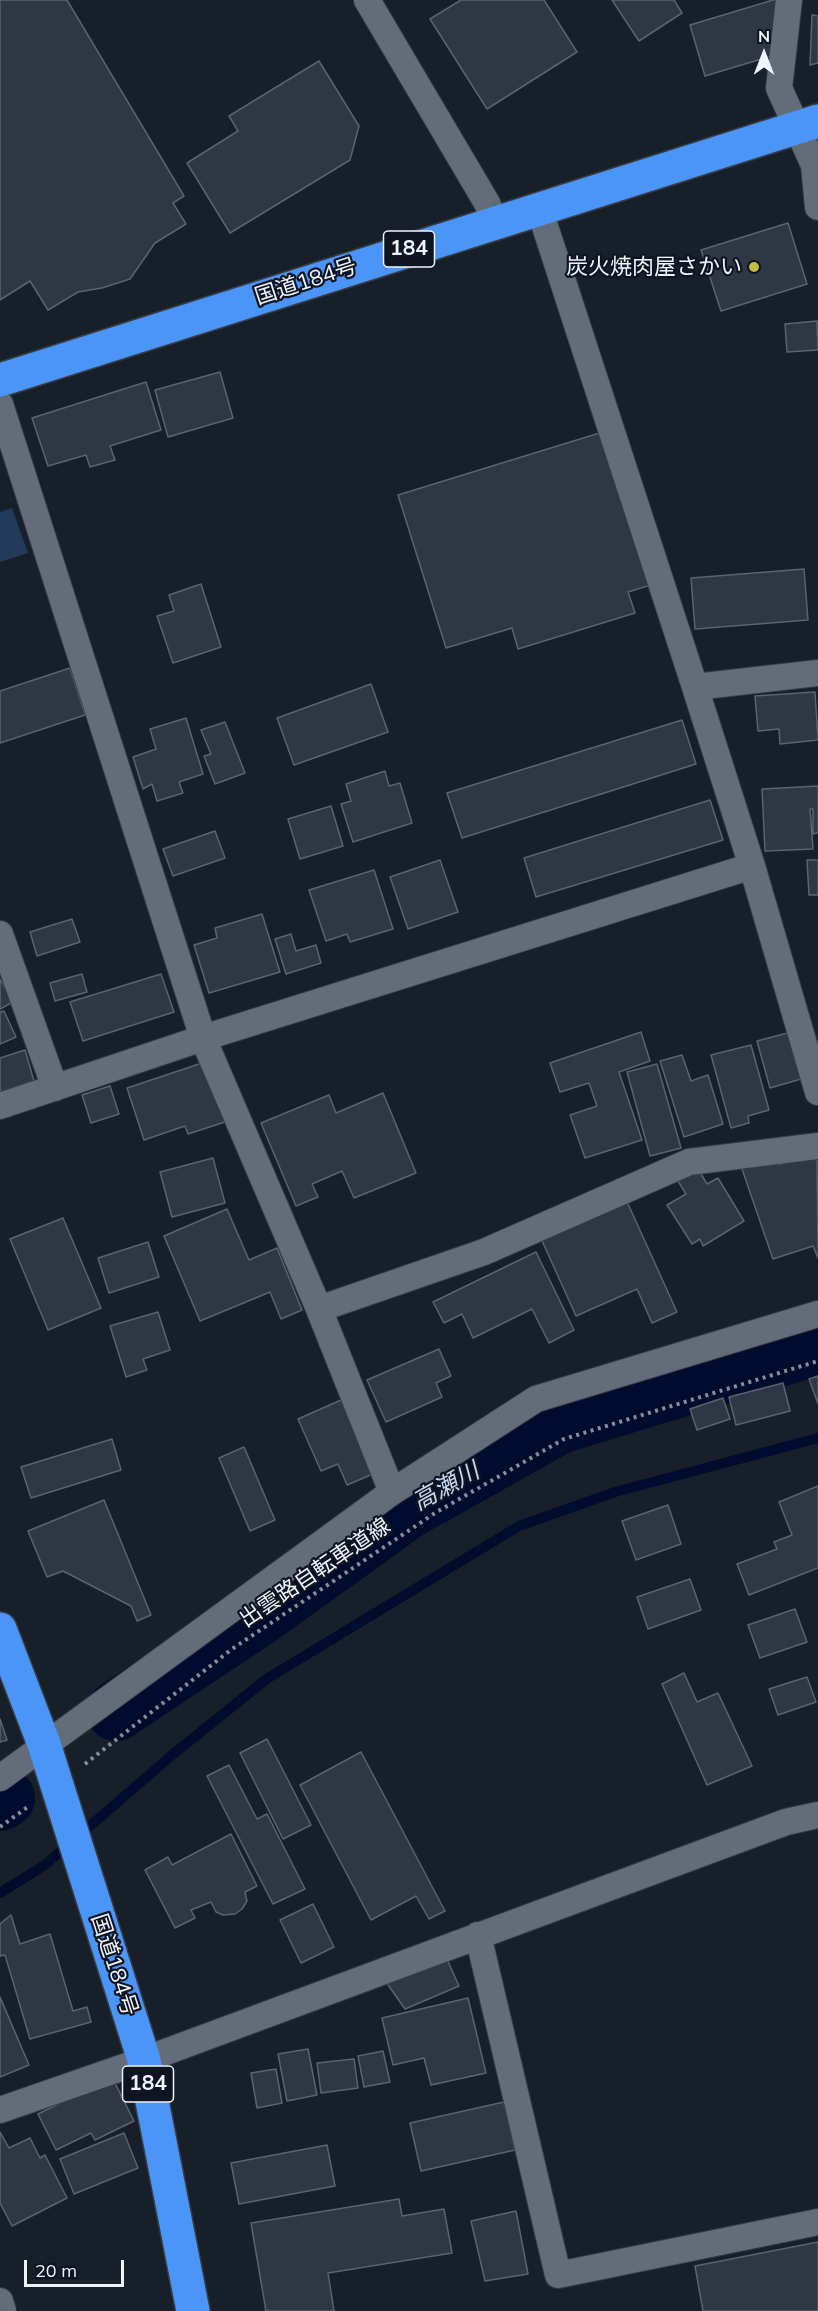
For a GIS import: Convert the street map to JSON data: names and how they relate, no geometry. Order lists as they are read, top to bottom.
{
  "streets": {
    "highway": ["184", "国道184号"],
    "path": ["出雲路自転車道線"]
  },
  "water": ["高瀬川"],
  "places": ["炭火焼肉屋さかい"],
  "scale_bar": "20 m",
  "north": "top"
}
